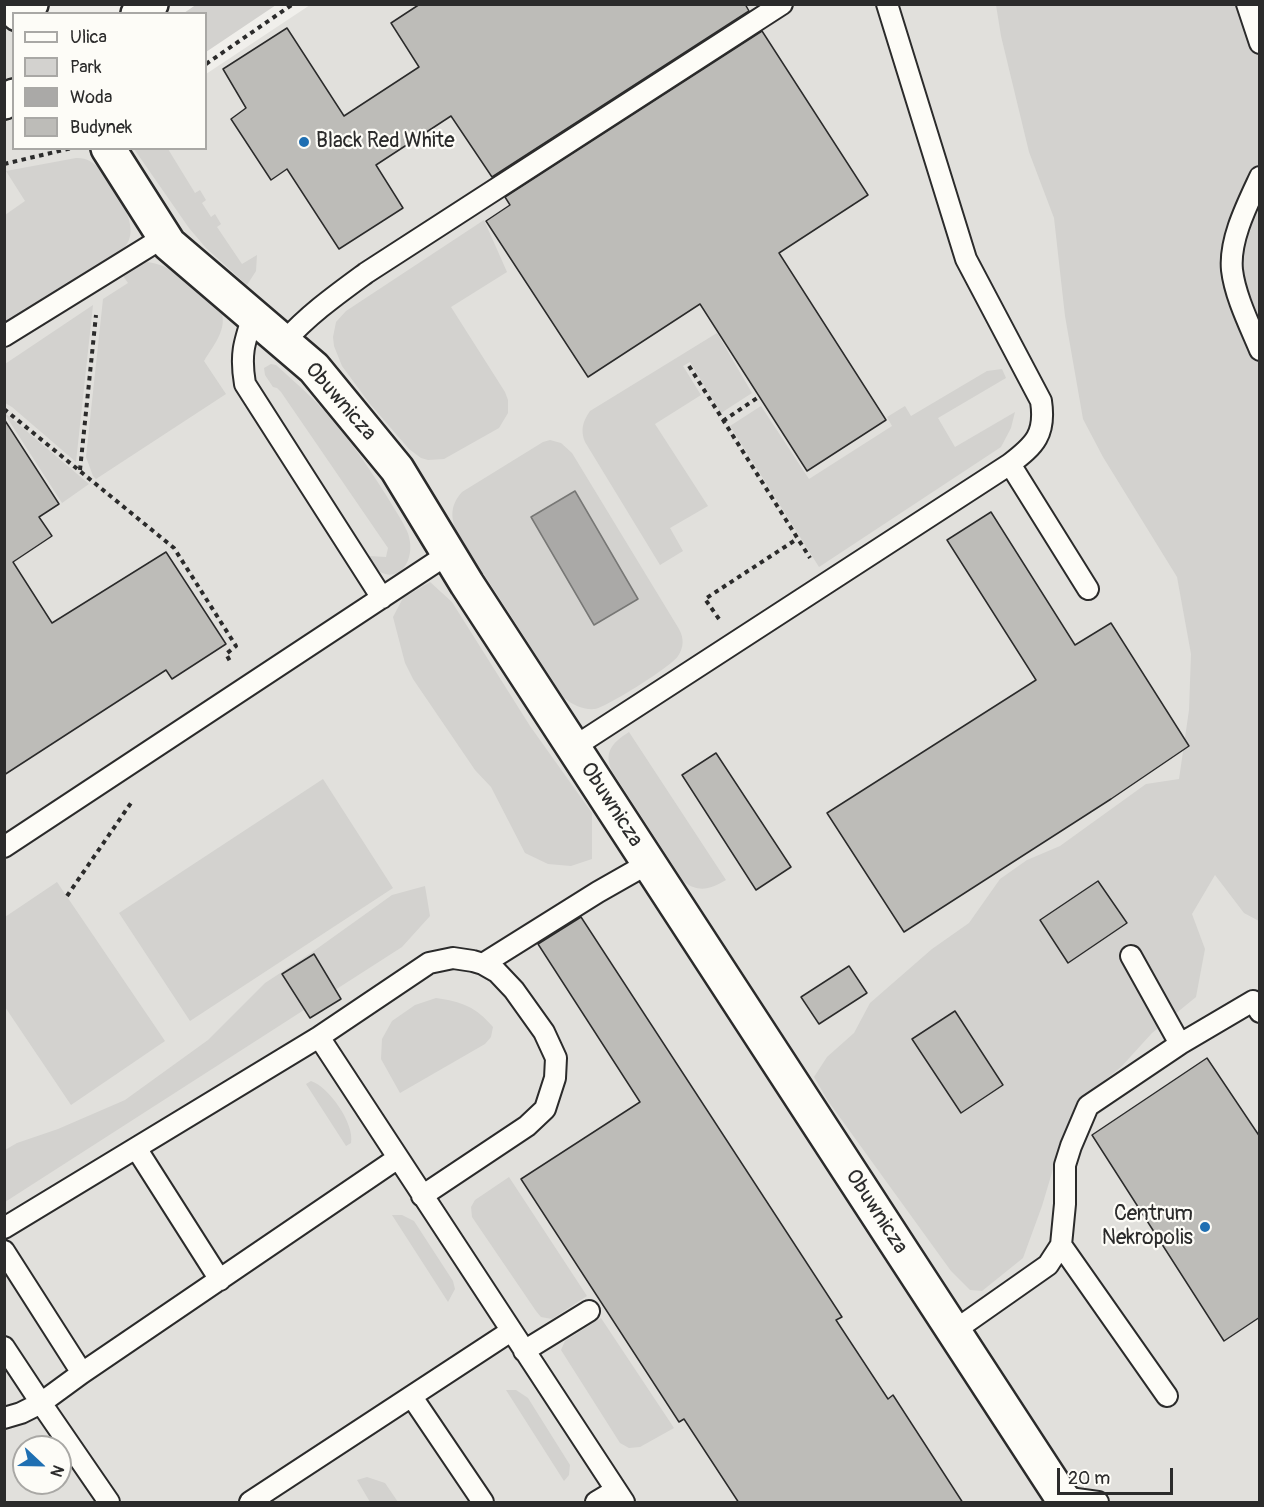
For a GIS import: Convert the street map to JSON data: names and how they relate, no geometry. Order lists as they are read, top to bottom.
{
  "streets": {
    "street": ["Obuwnicza"]
  },
  "places": ["Black Red White", "Centrum Nekropolis"],
  "legend": [
    "Ulica",
    "Park",
    "Woda",
    "Budynek"
  ],
  "scale_bar": "20 m",
  "north": "right"
}
